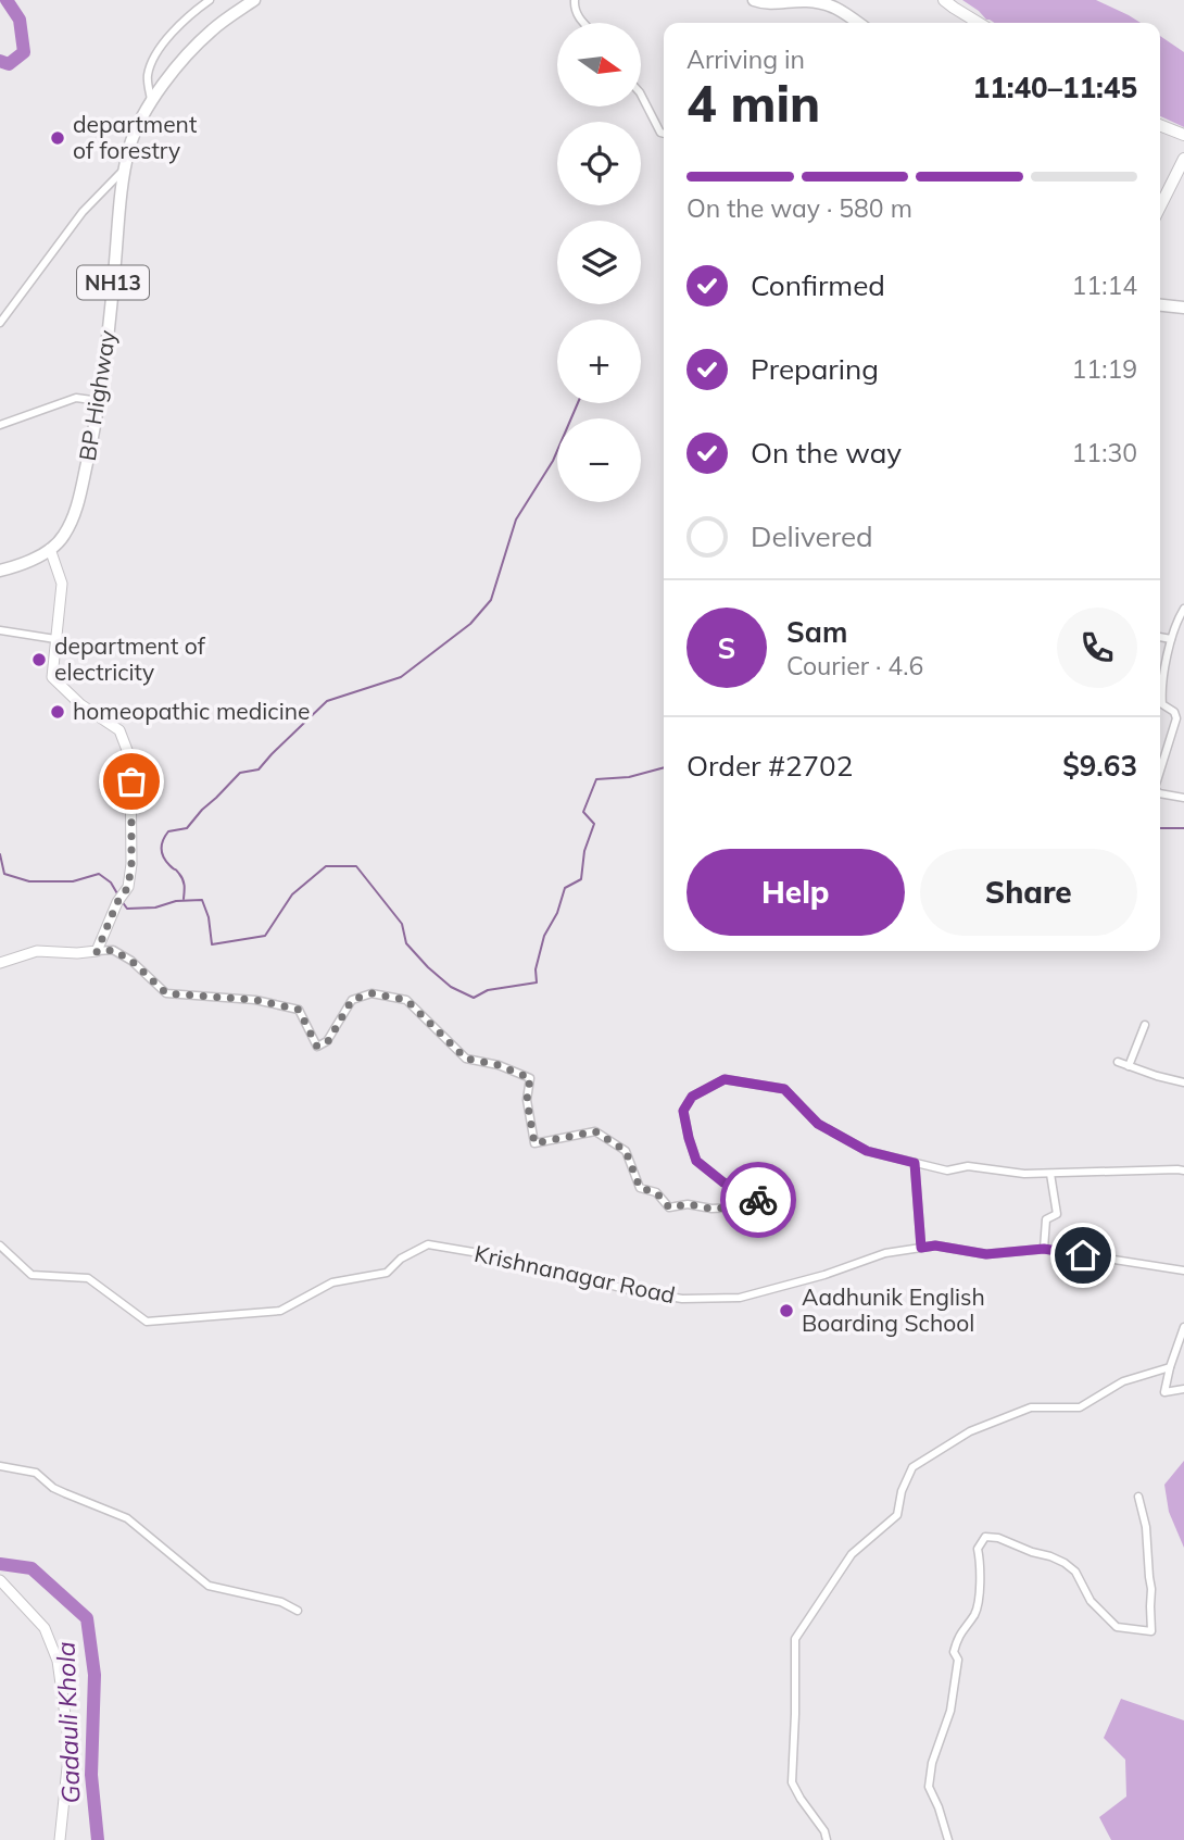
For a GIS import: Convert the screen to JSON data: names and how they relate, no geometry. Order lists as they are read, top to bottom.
{
  "streets": {
    "highway": ["NH13", "BP Highway"],
    "street": ["Krishnanagar Road"]
  },
  "water": ["Gadauli Khola"],
  "places": [
    "department of forestry",
    "department of electricity",
    "homeopathic medicine",
    "Aadhunik English Boarding School"
  ],
  "north": "right",
  "page": {
    "map_buttons": ["+", "−"],
    "heading": ["4 min", "Arriving in", "11:40–11:45"],
    "panel": [
      "Sam",
      "Courier · 4.6",
      "Order #2702",
      "$9.63"
    ],
    "bar": "On the way · 580 m",
    "list": [
      ["Confirmed", "11:14"],
      ["Preparing", "11:19"],
      ["On the way", "11:30"],
      "Delivered"
    ],
    "round": "S",
    "buttons": ["Help", "Share"]
  }
}
